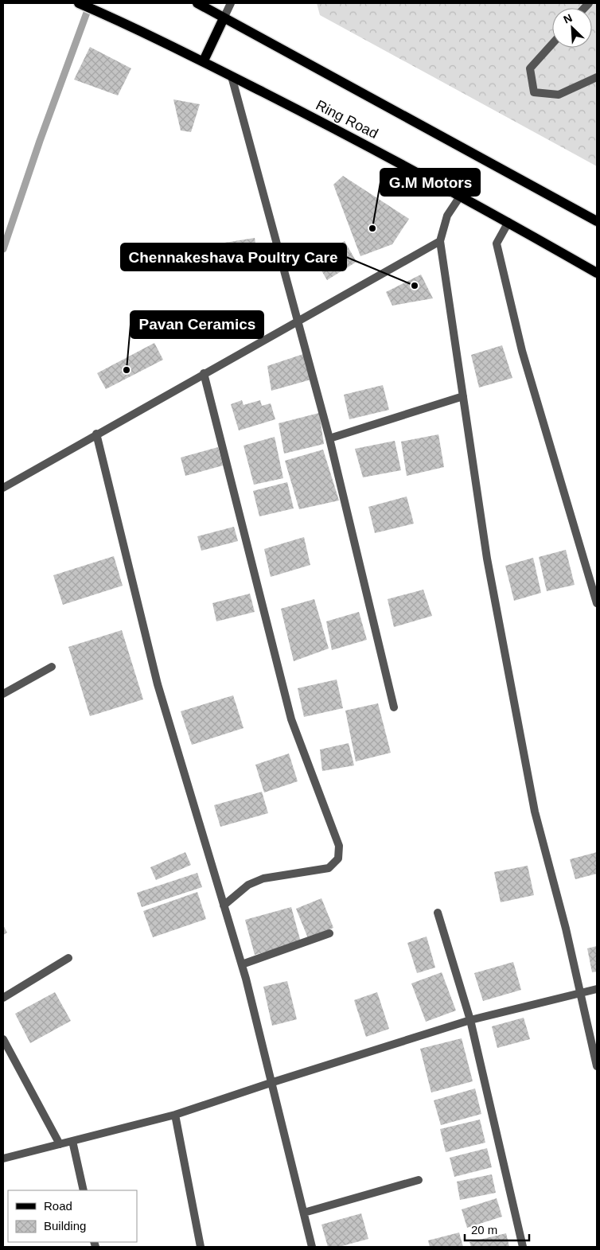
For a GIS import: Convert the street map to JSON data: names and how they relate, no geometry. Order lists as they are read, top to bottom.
{
  "streets": {
    "main road": ["Ring Road"]
  },
  "places": ["G.M Motors", "Chennakeshava Poultry Care", "Pavan Ceramics"],
  "legend": ["Road", "Building"],
  "scale_bar": "20 m",
  "north": "top left"
}
